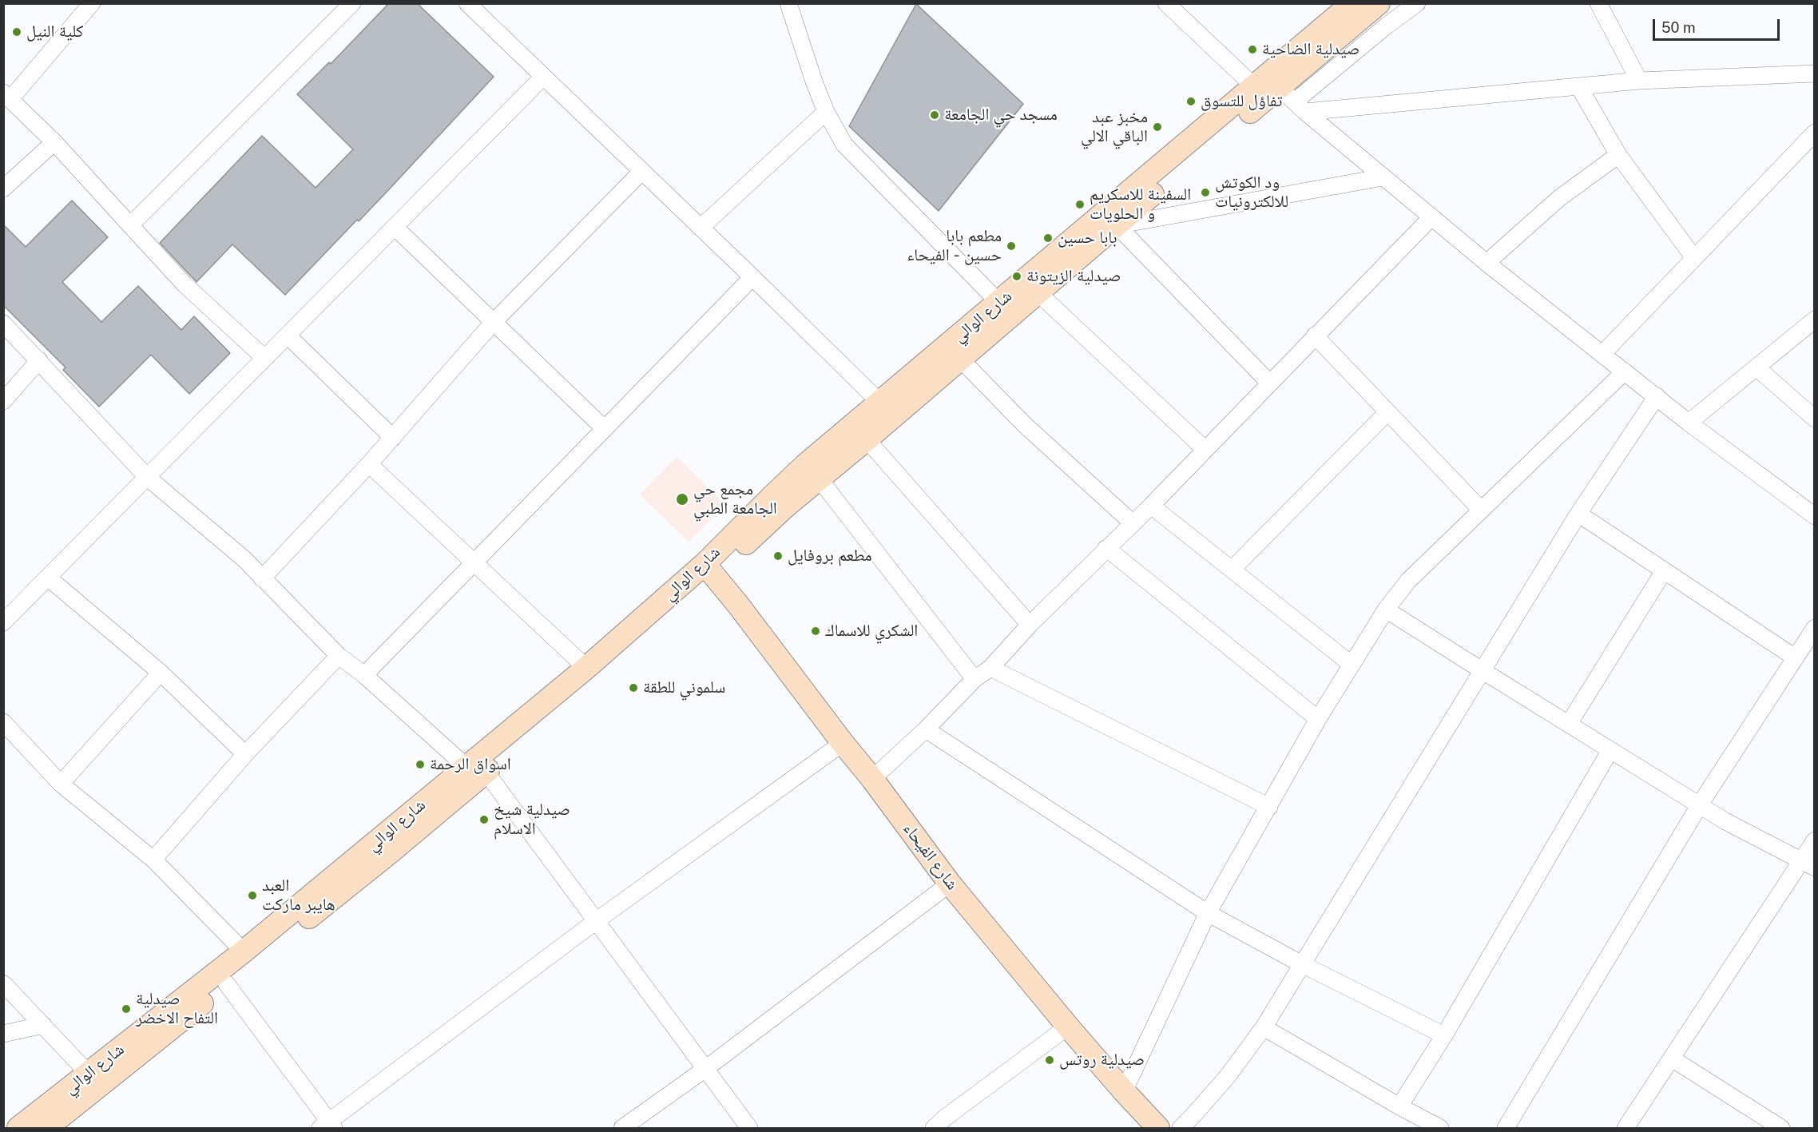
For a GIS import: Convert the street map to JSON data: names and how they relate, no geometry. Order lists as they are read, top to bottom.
{
  "streets": {
    "street": ["شارع الوالي", "شارع الفيحاء"]
  },
  "crossings": [
    ["شارع الوالي", "شارع الفيحاء"]
  ],
  "places": [
    "كلية النيل",
    "صيدلية الضاحية",
    "تفاؤل للتسوق",
    "مسجد حي الجامعة",
    "مخبز عبد الباقي الالي",
    "ود الكوتش للالكترونيات",
    "السفينة للاسكريم و الحلويات",
    "بابا حسين",
    "مطعم بابا حسين - الفيحاء",
    "صيدلية الزيتونة",
    "مجمع حي الجامعة الطبي",
    "مطعم بروفايل",
    "الشكري للاسماك",
    "سلموني للطقة",
    "اسواق الرحمة",
    "صيدلية شيخ الاسلام",
    "العبد هايبر ماركت",
    "صيدلية التفاح الاخضر",
    "صيدلية روتس"
  ],
  "scale_bar": "50 m"
}
